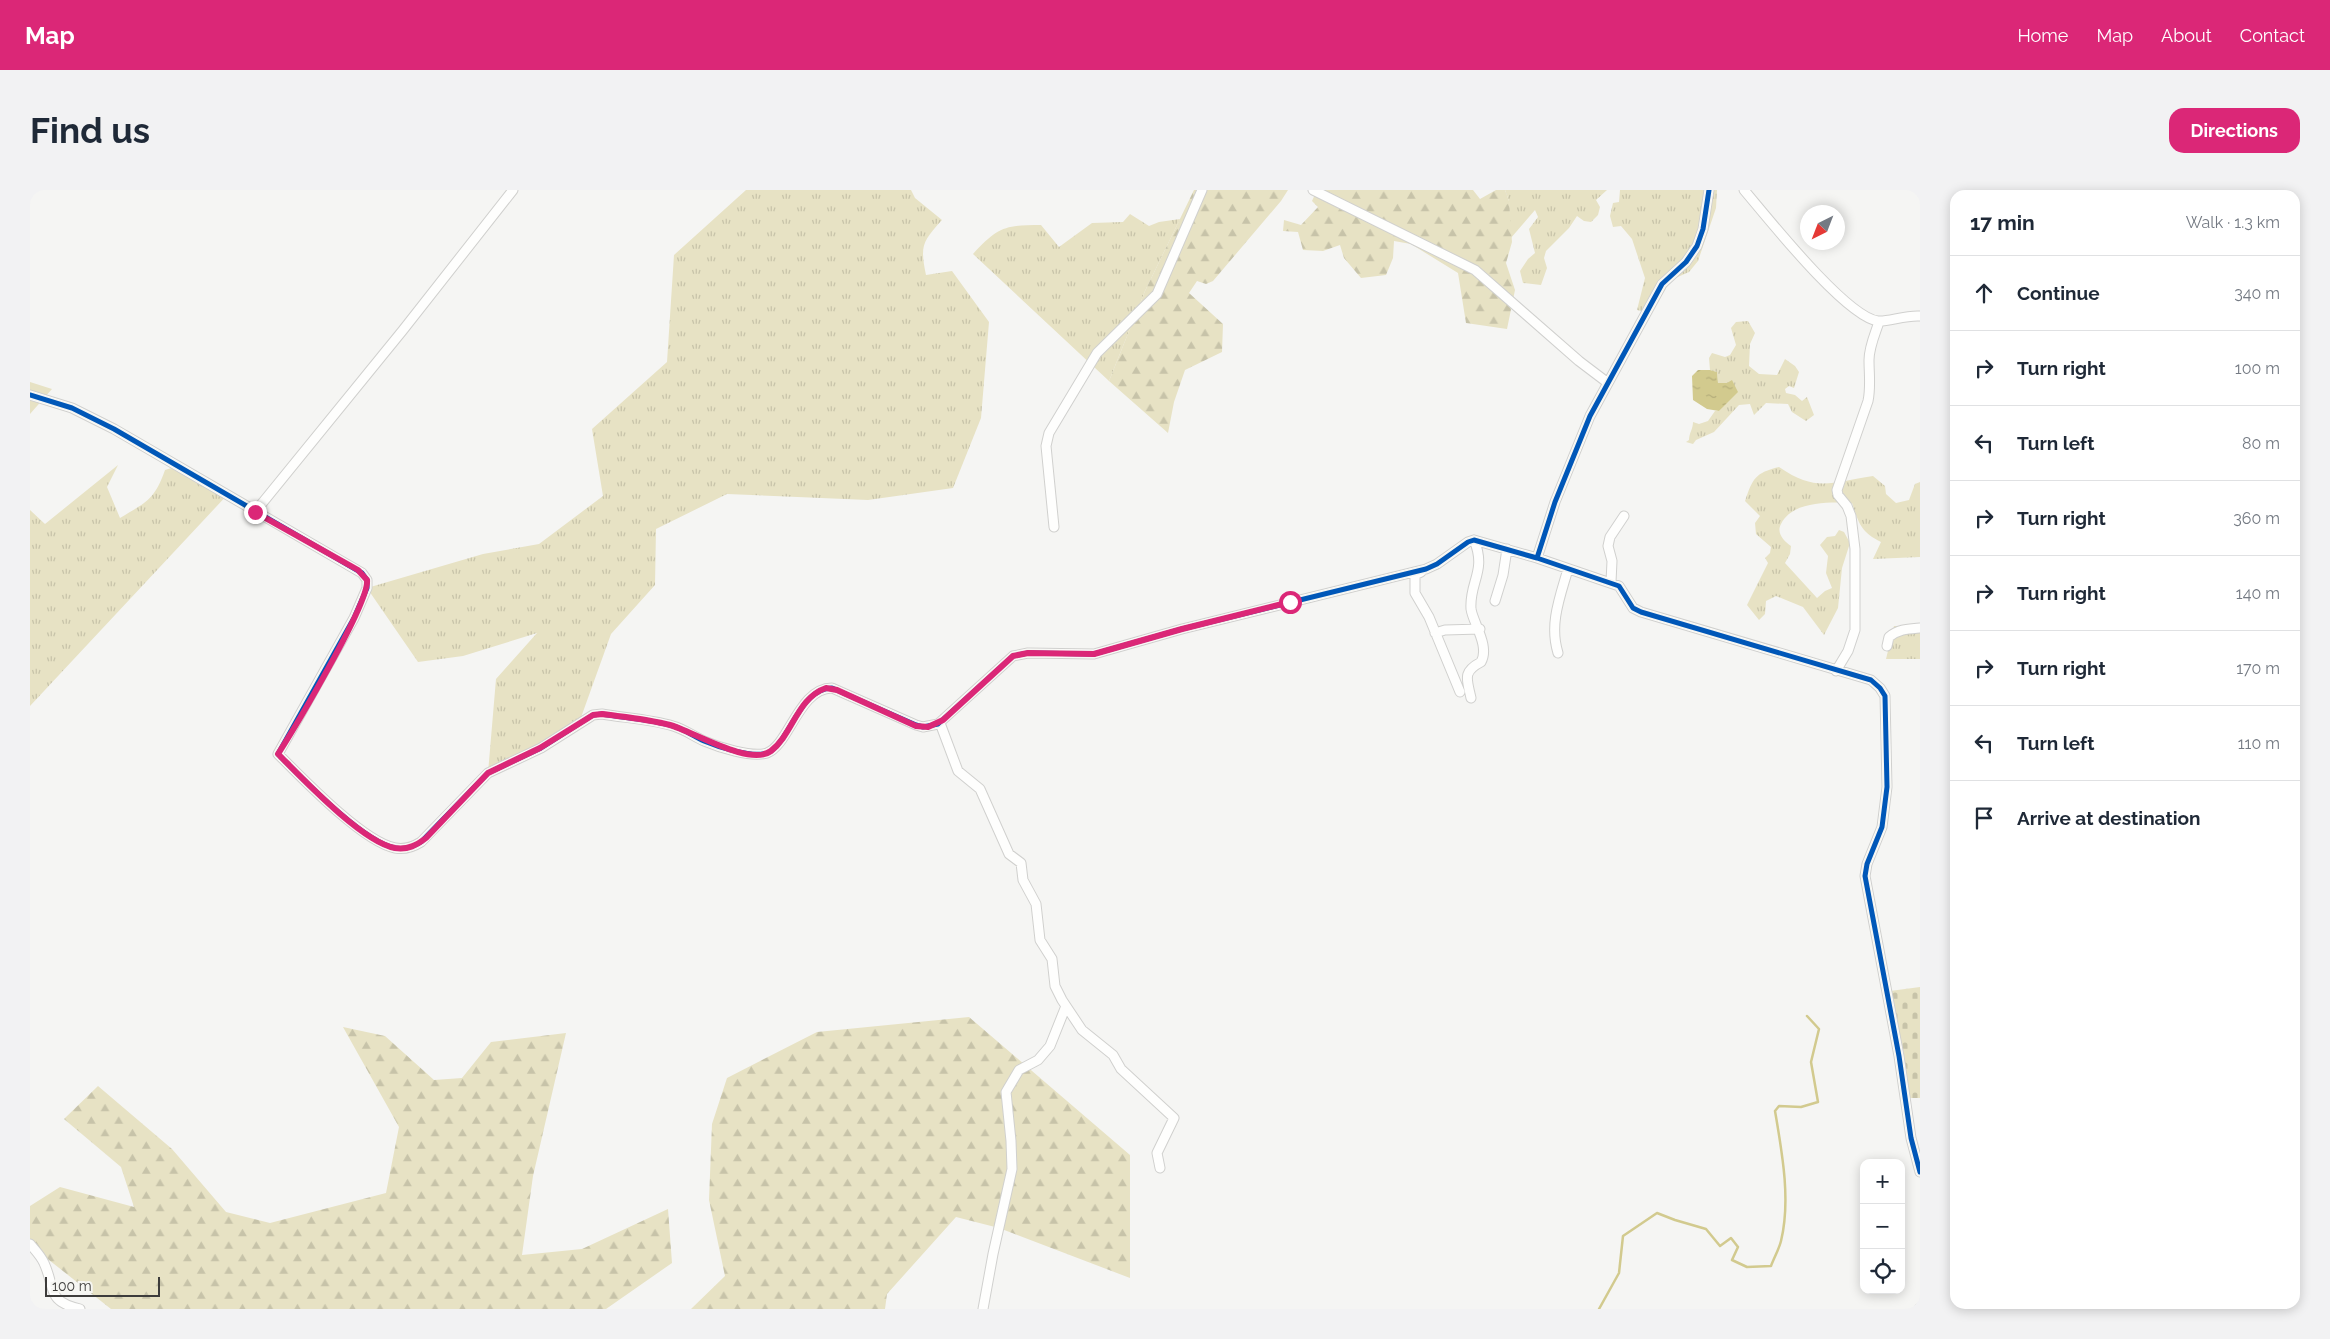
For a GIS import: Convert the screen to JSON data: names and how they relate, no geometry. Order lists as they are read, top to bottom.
{
  "scale_bar": "100 m",
  "north": "bottom left",
  "page": {
    "header": "Map",
    "nav": [
      "Home",
      "Map",
      "About",
      "Contact"
    ],
    "buttons": "Directions",
    "title": "Find us",
    "heading": ["17 min", "Walk · 1.3 km"],
    "list": [
      ["Continue", "340 m"],
      ["Turn right", "100 m"],
      ["Turn left", "80 m"],
      ["Turn right", "360 m"],
      ["Turn right", "140 m"],
      ["Turn right", "170 m"],
      ["Turn left", "110 m"],
      "Arrive at destination"
    ],
    "map_buttons": ["+", "−"],
    "scale": "100 m"
  }
}
